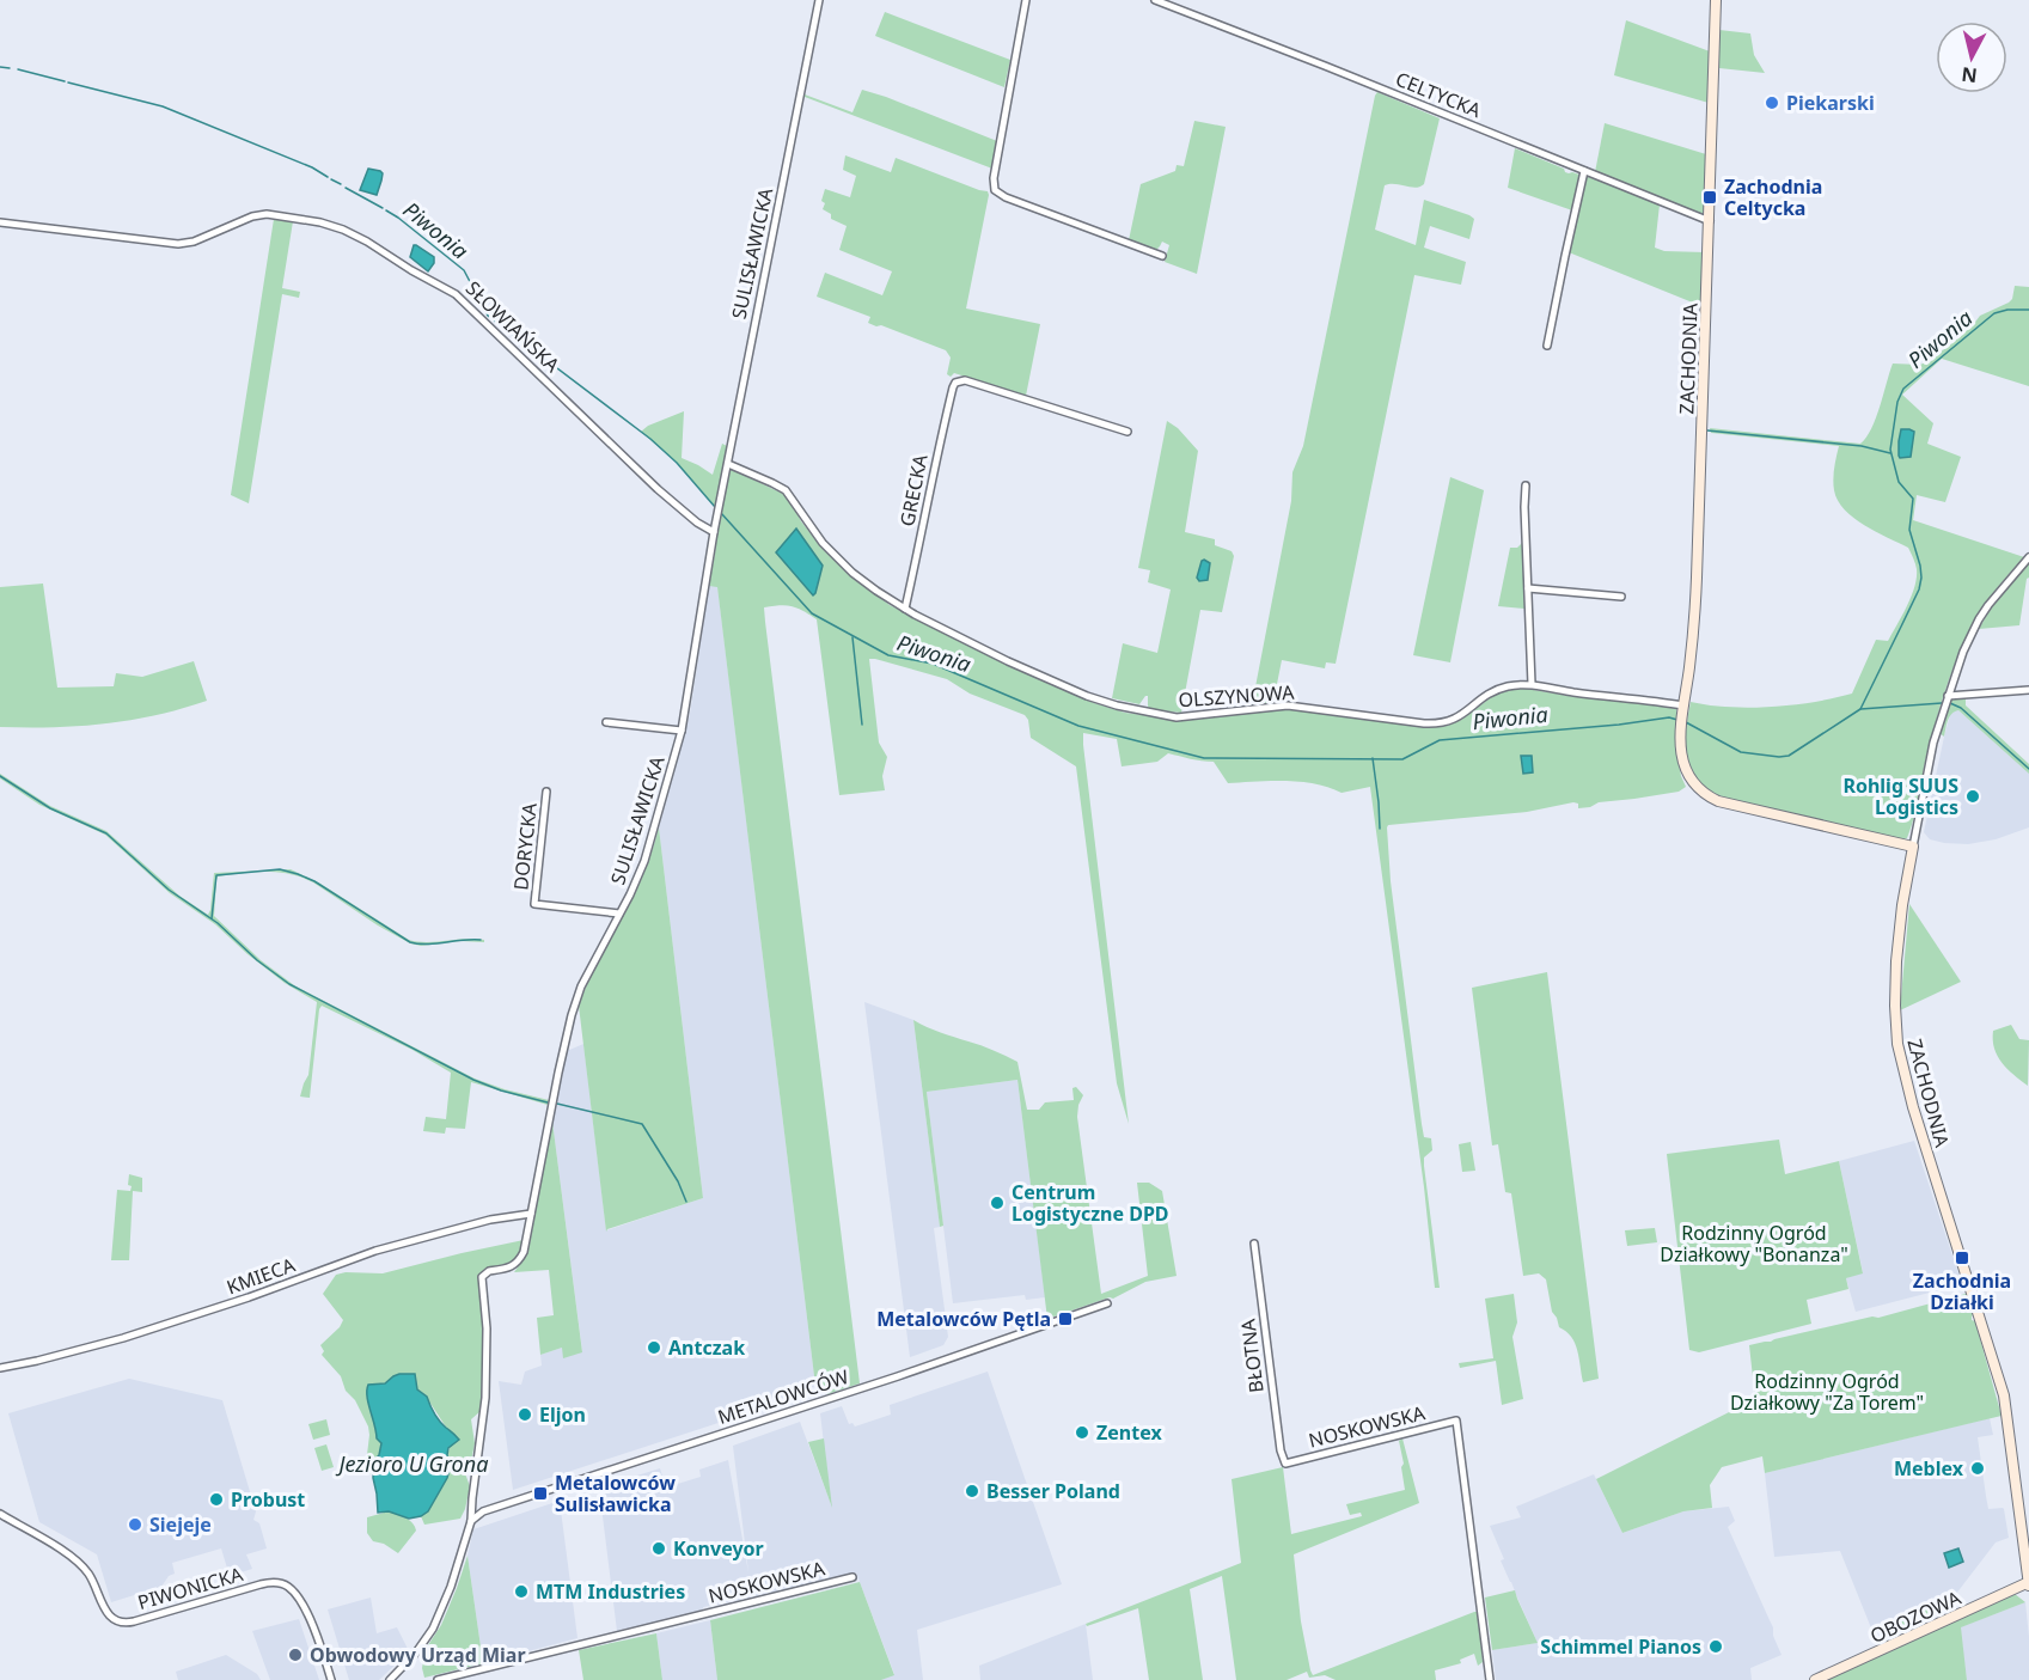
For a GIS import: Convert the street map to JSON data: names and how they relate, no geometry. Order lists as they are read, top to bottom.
{
  "streets": {
    "street": [
      "CELTYCKA",
      "SULISŁAWICKA",
      "SŁOWIAŃSKA",
      "ZACHODNIA",
      "GRECKA",
      "OLSZYNOWA",
      "DORYCKA",
      "KMIECA",
      "BŁOTNA",
      "METALOWCÓW",
      "NOSKOWSKA",
      "PIWONICKA",
      "OBOZOWA"
    ]
  },
  "crossings": [
    ["CELTYCKA", "ZACHODNIA"],
    ["SULISŁAWICKA", "SŁOWIAŃSKA"],
    ["SULISŁAWICKA", "OLSZYNOWA"],
    ["SULISŁAWICKA", "DORYCKA"],
    ["SULISŁAWICKA", "KMIECA"],
    ["SULISŁAWICKA", "METALOWCÓW"],
    ["ZACHODNIA", "OLSZYNOWA"],
    ["ZACHODNIA", "OBOZOWA"],
    ["GRECKA", "OLSZYNOWA"],
    ["BŁOTNA", "NOSKOWSKA"]
  ],
  "water": ["Piwonia", "Jezioro U Grona"],
  "parks": ["Rodzinny Ogród Działkowy \"Bonanza\"", "Rodzinny Ogród Działkowy \"Za Torem\""],
  "places": {
    "other": [
      "Piekarski",
      "Rohlig SUUS Logistics",
      "Centrum Logistyczne DPD",
      "Antczak",
      "Eljon",
      "Zentex",
      "Meblex",
      "Besser Poland",
      "Probust",
      "Siejeje",
      "Konveyor",
      "MTM Industries",
      "Schimmel Pianos",
      "Obwodowy Urząd Miar"
    ],
    "transit": [
      "Zachodnia Celtycka",
      "Zachodnia Działki",
      "Metalowców Pętla",
      "Metalowców Sulisławicka"
    ]
  },
  "north": "bottom"
}
